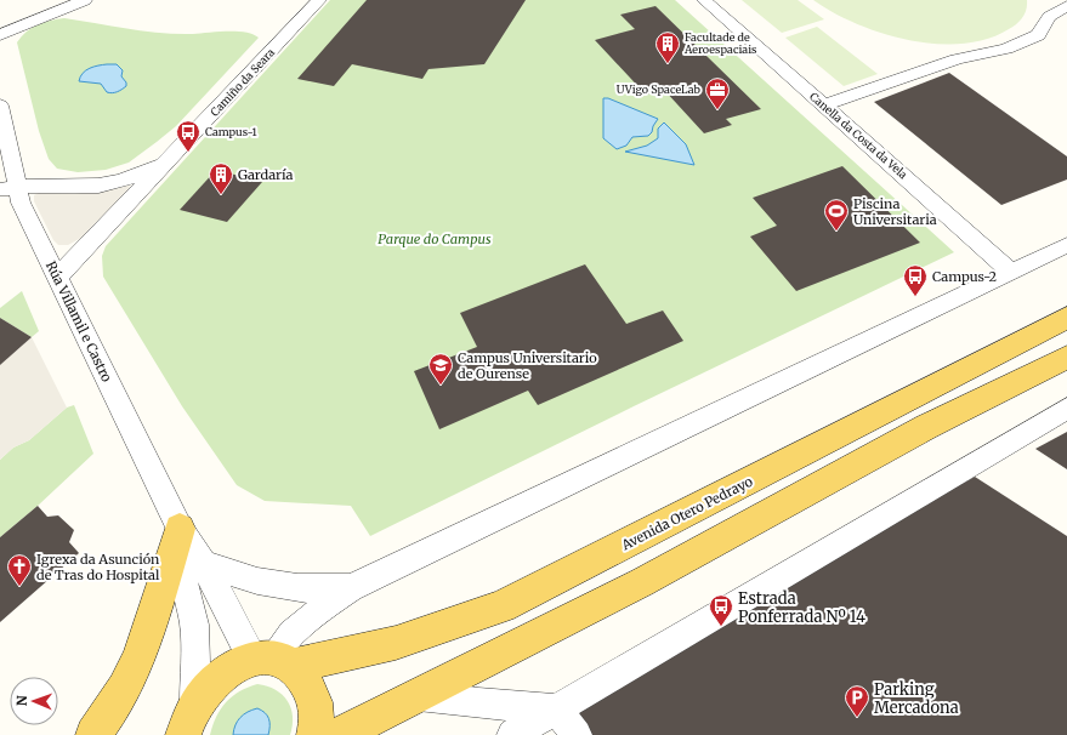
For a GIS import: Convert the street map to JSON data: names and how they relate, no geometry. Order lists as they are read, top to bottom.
{
  "streets": {
    "main road": ["Avenida Otero Pedrayo"],
    "street": ["Camiño da Seara", "Canella da Costa da Vela", "Rúa Villamil e Castro"]
  },
  "crossings": [
    ["Camiño da Seara", "Rúa Villamil e Castro"]
  ],
  "parks": ["Parque do Campus"],
  "places": {
    "building": ["Facultade de Aeroespaciais", "Gardaría"],
    "office": ["UVigo SpaceLab"],
    "bus stop": ["Campus-1", "Campus-2", "Estrada Ponferrada Nº 14"],
    "sports": ["Piscina Universitaria"],
    "school or university": ["Campus Universitario de Ourense"],
    "church": ["Igrexa da Asunción de Tras do Hospital"],
    "parking": ["Parking Mercadona"]
  },
  "north": "left"
}
